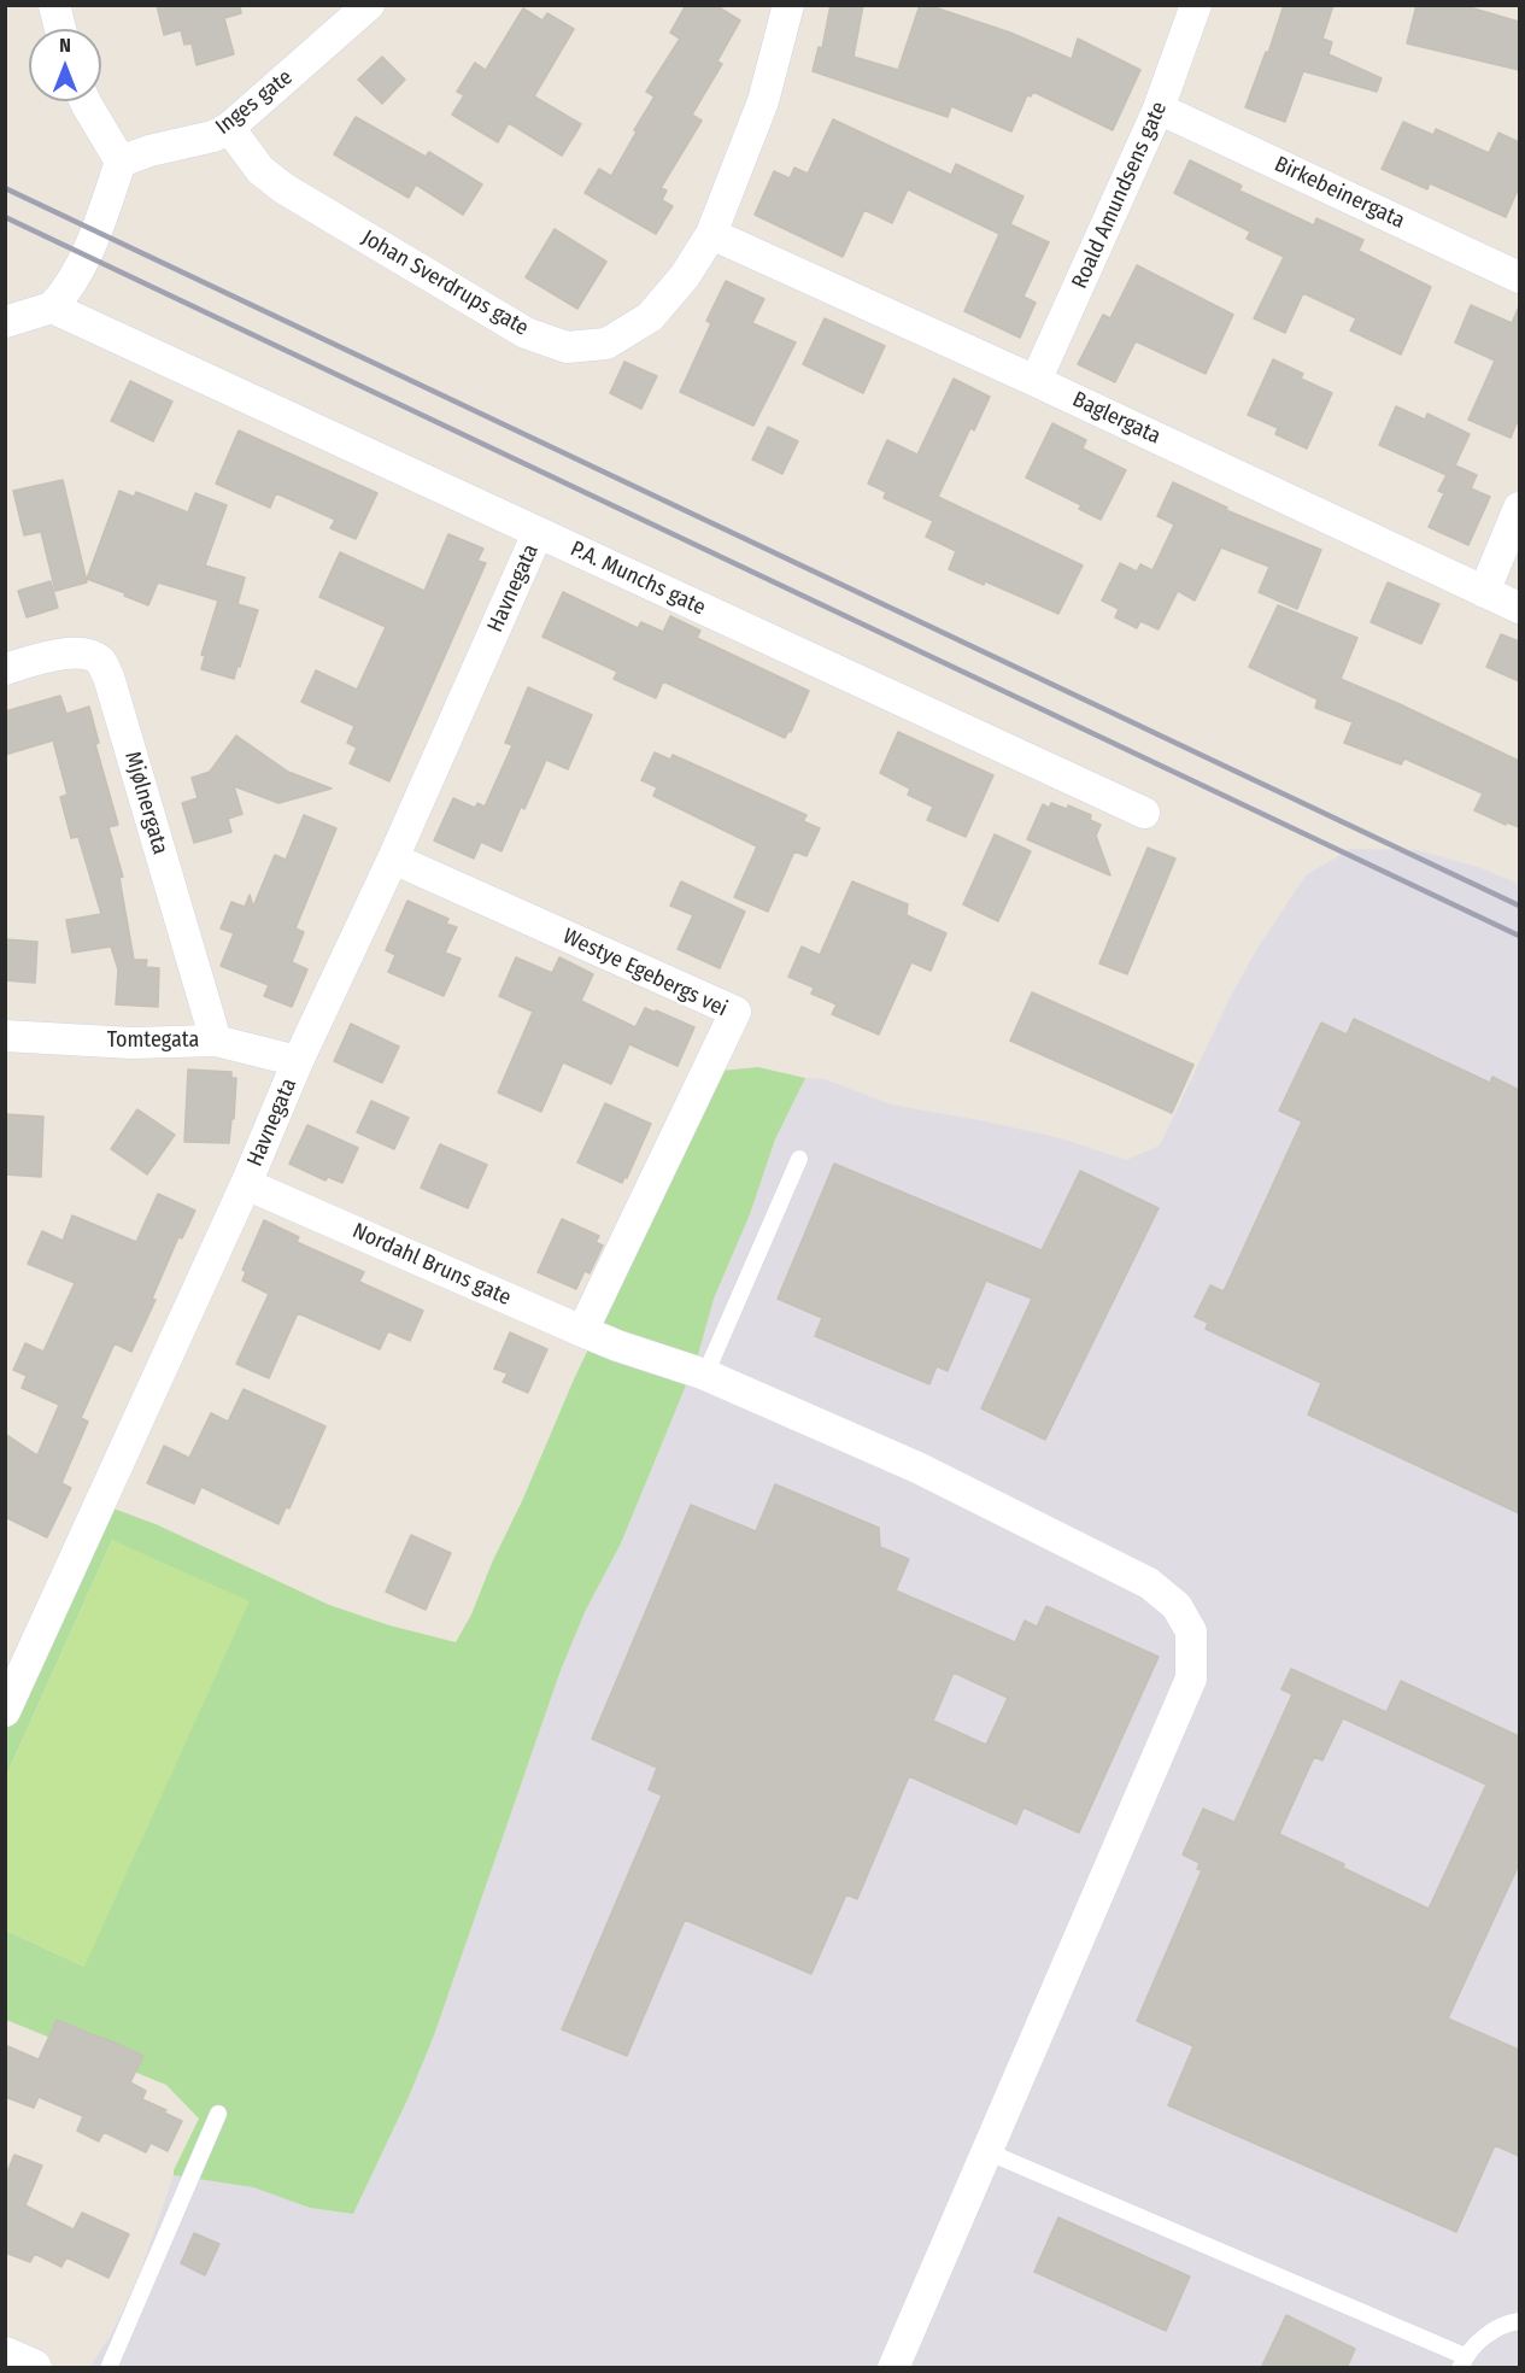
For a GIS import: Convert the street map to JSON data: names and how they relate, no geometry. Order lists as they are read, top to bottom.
{
  "streets": {
    "street": [
      "Inges gate",
      "Birkebeinergata",
      "Roald Amundsens gate",
      "Johan Sverdrups gate",
      "Baglergata",
      "P.A. Munchs gate",
      "Havnegata",
      "Mjølnergata",
      "Westye Egebergs vei",
      "Tomtegata",
      "Nordahl Bruns gate"
    ]
  },
  "crossings": [
    ["Inges gate", "Johan Sverdrups gate"],
    ["Birkebeinergata", "Roald Amundsens gate"],
    ["Roald Amundsens gate", "Baglergata"],
    ["Johan Sverdrups gate", "Baglergata"],
    ["P.A. Munchs gate", "Havnegata"],
    ["Havnegata", "Westye Egebergs vei"],
    ["Havnegata", "Tomtegata"],
    ["Havnegata", "Nordahl Bruns gate"],
    ["Mjølnergata", "Tomtegata"],
    ["Westye Egebergs vei", "Nordahl Bruns gate"]
  ],
  "north": "top"
}
